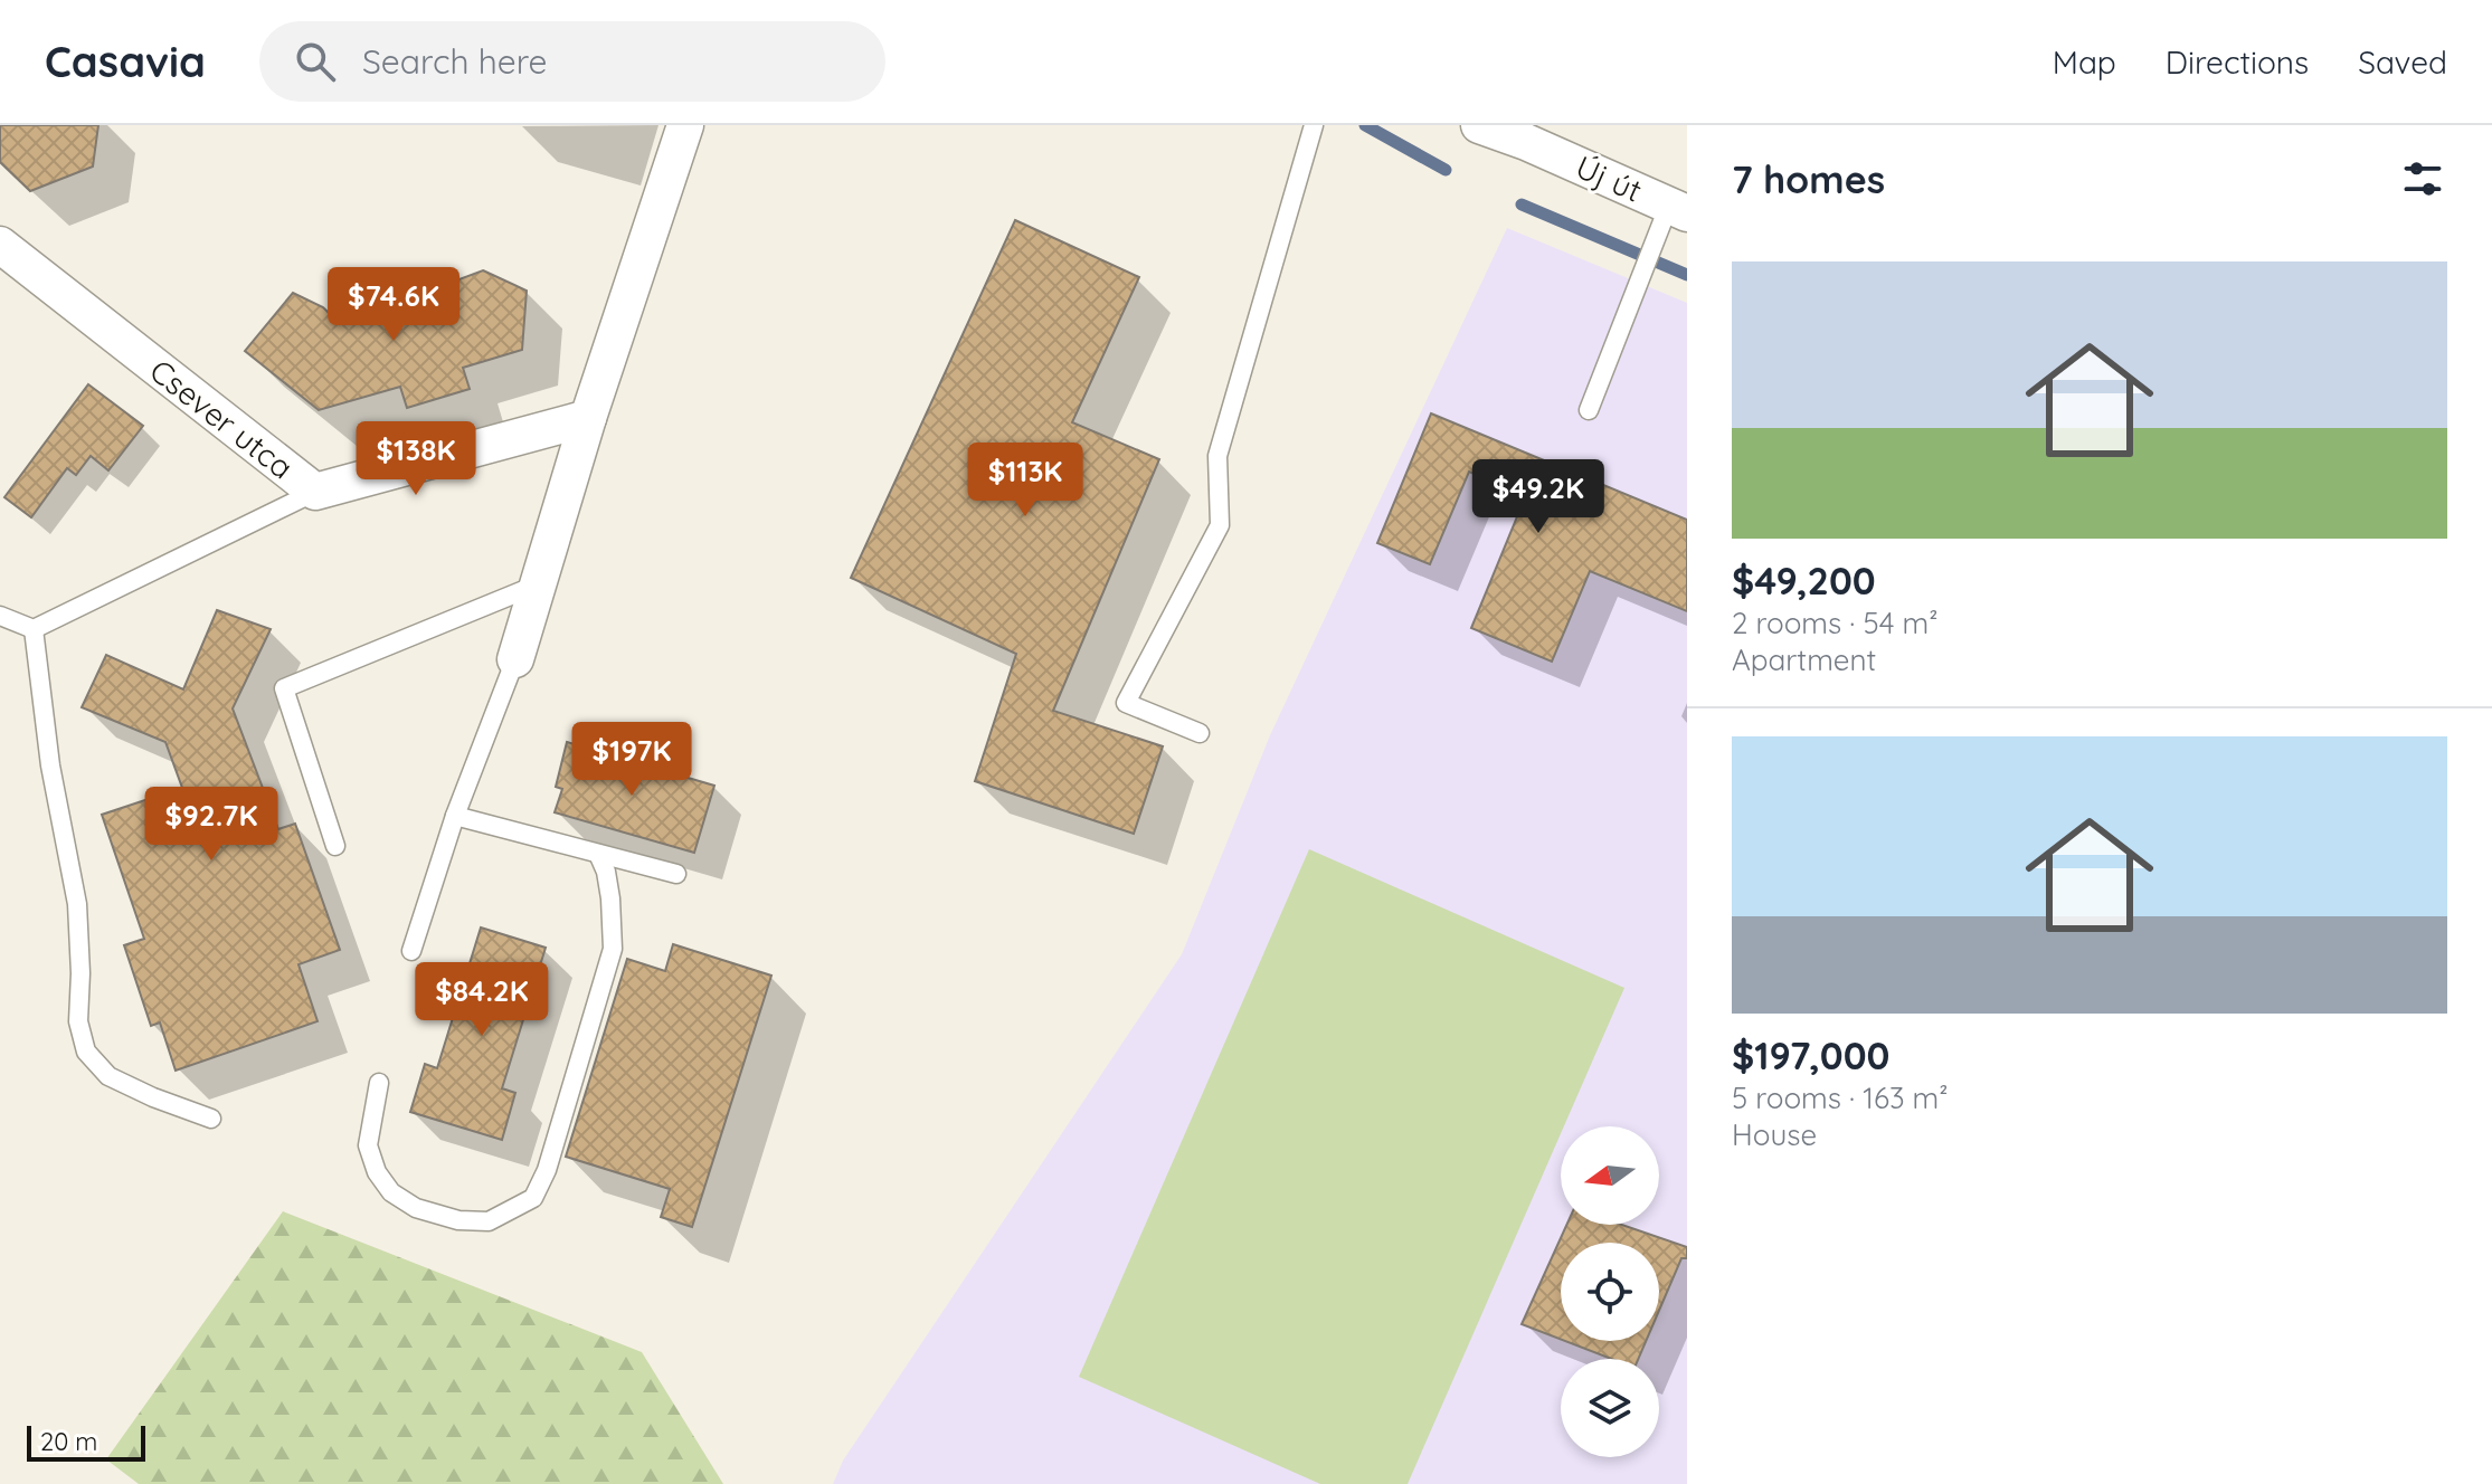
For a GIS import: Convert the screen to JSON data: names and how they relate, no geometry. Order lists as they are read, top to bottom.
{
  "streets": {
    "street": ["Új út", "Csever utca"]
  },
  "scale_bar": "20 m",
  "north": "left",
  "page": {
    "header": "Casavia",
    "search": "Search here",
    "nav": ["Map", "Directions", "Saved"],
    "heading": "7 homes",
    "list": [
      {
        "name": "$49,200",
        "note": "2 rooms · 54 m² · Apartment"
      },
      {
        "name": "$197,000",
        "note": "5 rooms · 163 m² · House"
      }
    ],
    "price": [
      "$74.6K",
      "$138K",
      "$113K",
      "$49.2K",
      "$197K",
      "$92.7K",
      "$84.2K"
    ],
    "scale": "20 m"
  }
}
